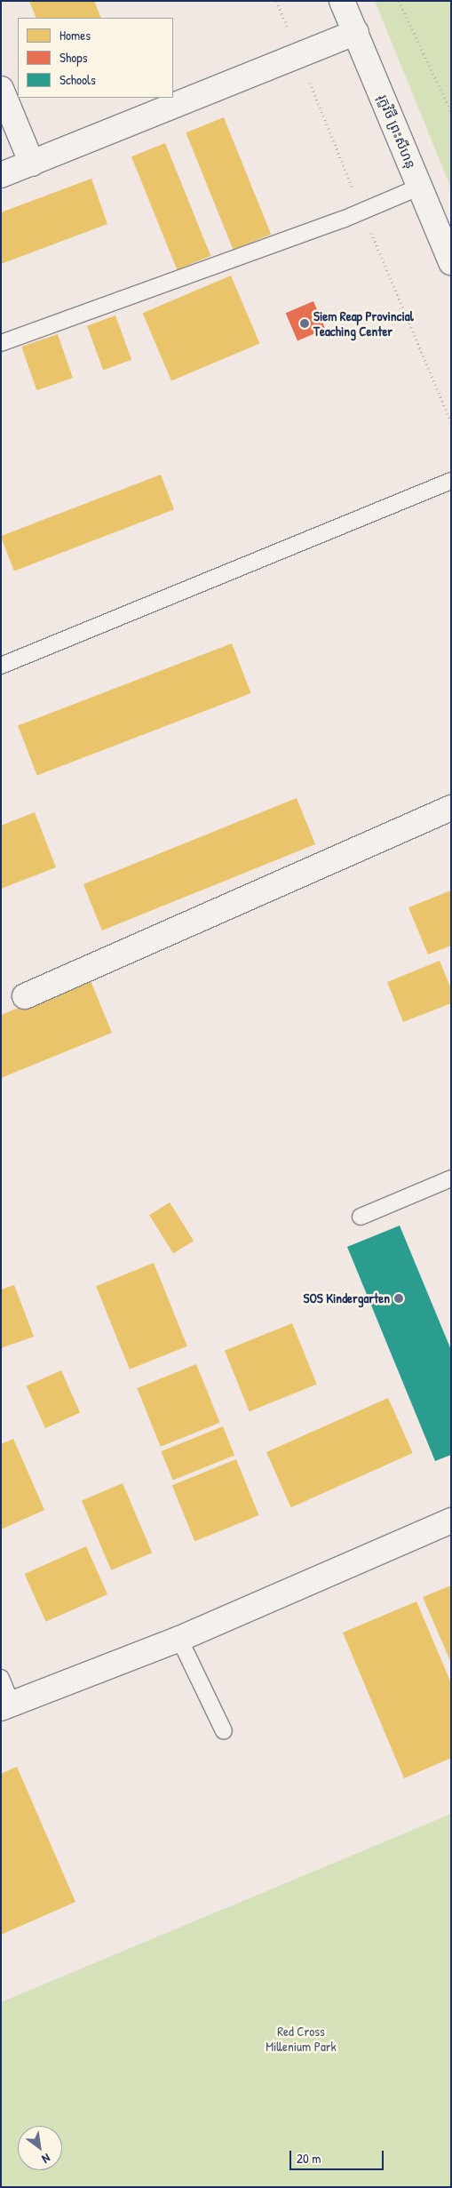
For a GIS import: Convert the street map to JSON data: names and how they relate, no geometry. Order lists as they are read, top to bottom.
{
  "streets": {
    "street": ["រុក្ខវិថី ព្រះសីហនុ"]
  },
  "parks": ["Red Cross Millenium Park"],
  "places": ["Siem Reap Provincial Teaching Center", "SOS Kindergarten"],
  "legend": ["Homes", "Shops", "Schools"],
  "scale_bar": "20 m",
  "north": "bottom right"
}
